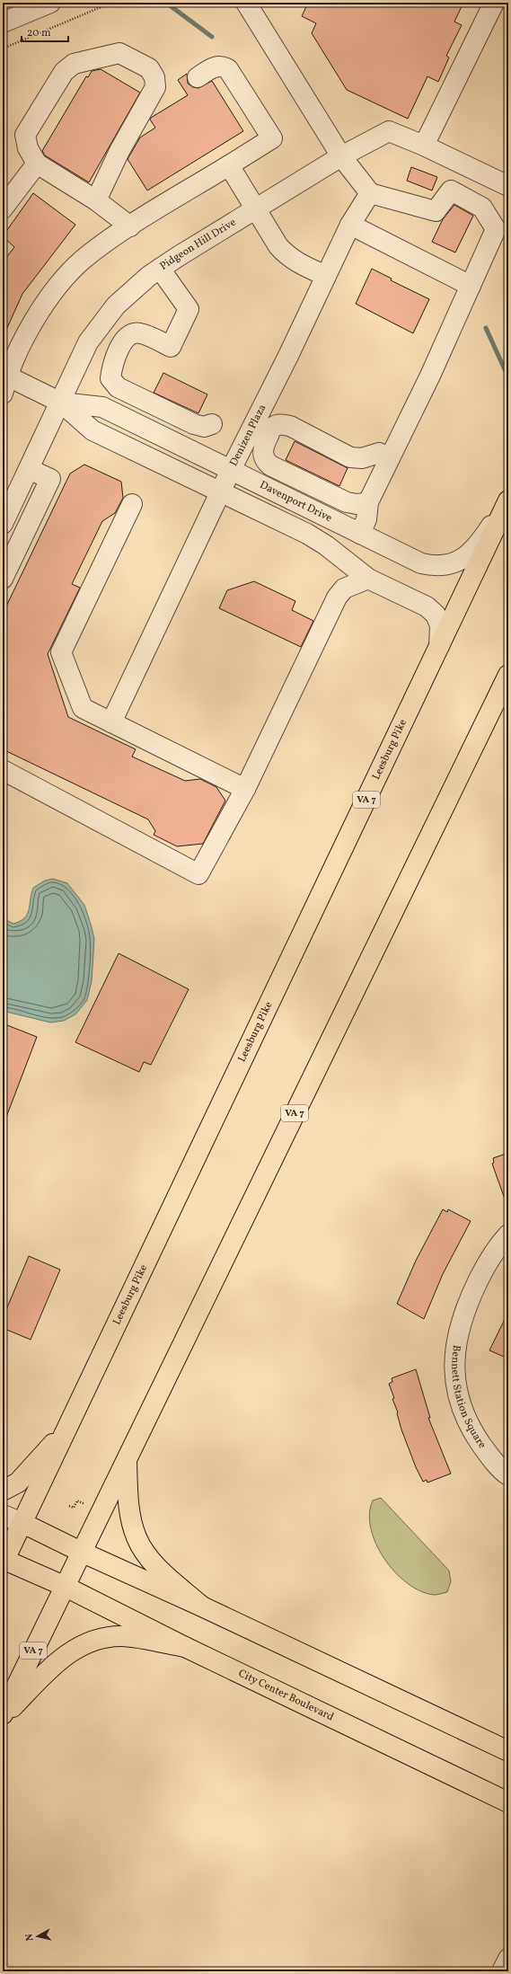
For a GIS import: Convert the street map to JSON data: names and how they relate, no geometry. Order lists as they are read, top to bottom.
{
  "streets": {
    "main road": ["Leesburg Pike", "VA 7", "City Center Boulevard"],
    "street": [
      "Pidgeon Hill Drive",
      "Denizen Plaza",
      "Davenport Drive",
      "Bennett Station Square"
    ]
  },
  "crossings": [
    ["Pidgeon Hill Drive", "Davenport Drive"],
    ["Denizen Plaza", "Davenport Drive"],
    ["Davenport Drive", "Leesburg Pike"],
    ["Leesburg Pike", "City Center Boulevard"],
    ["VA 7", "City Center Boulevard"]
  ],
  "scale_bar": "20 m",
  "north": "left"
}
